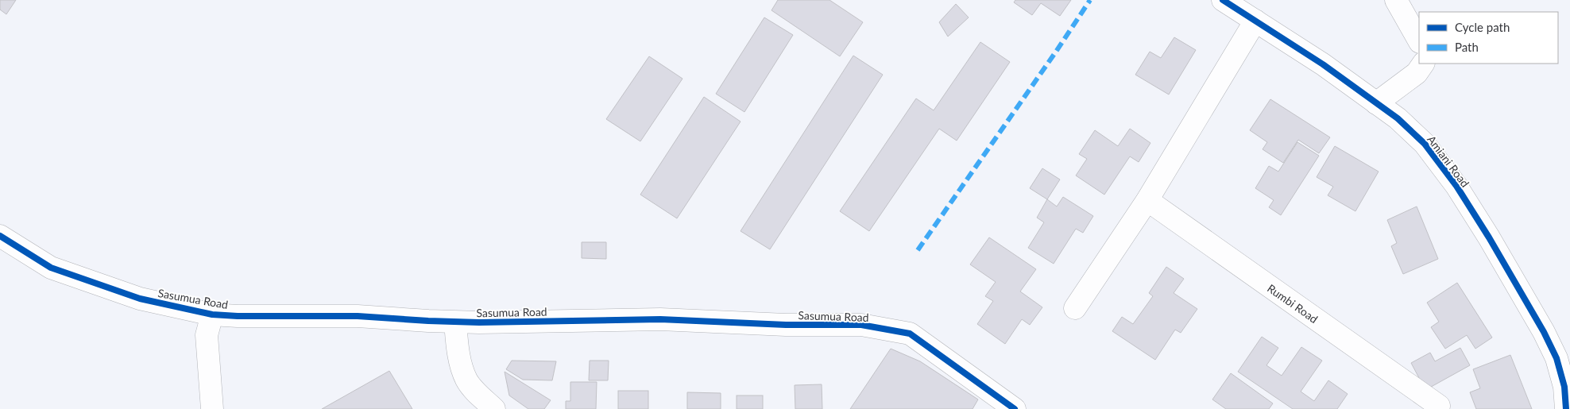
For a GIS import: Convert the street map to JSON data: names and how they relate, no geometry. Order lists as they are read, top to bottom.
{
  "streets": {
    "street": ["Amiani Road", "Sasumua Road", "Rumbi Road"]
  },
  "legend": ["Cycle path", "Path"]
}
